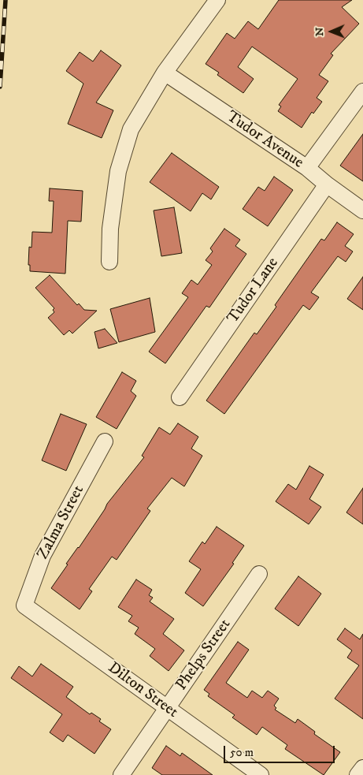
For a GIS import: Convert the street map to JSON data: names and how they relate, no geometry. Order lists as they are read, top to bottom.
{
  "streets": {
    "street": [
      "Tudor Avenue",
      "Tudor Lane",
      "Zalma Street",
      "Phelps Street",
      "Dilton Street"
    ]
  },
  "crossings": [
    ["Tudor Avenue", "Tudor Lane"],
    ["Zalma Street", "Dilton Street"],
    ["Phelps Street", "Dilton Street"]
  ],
  "scale_bar": "50 m",
  "north": "left"
}
